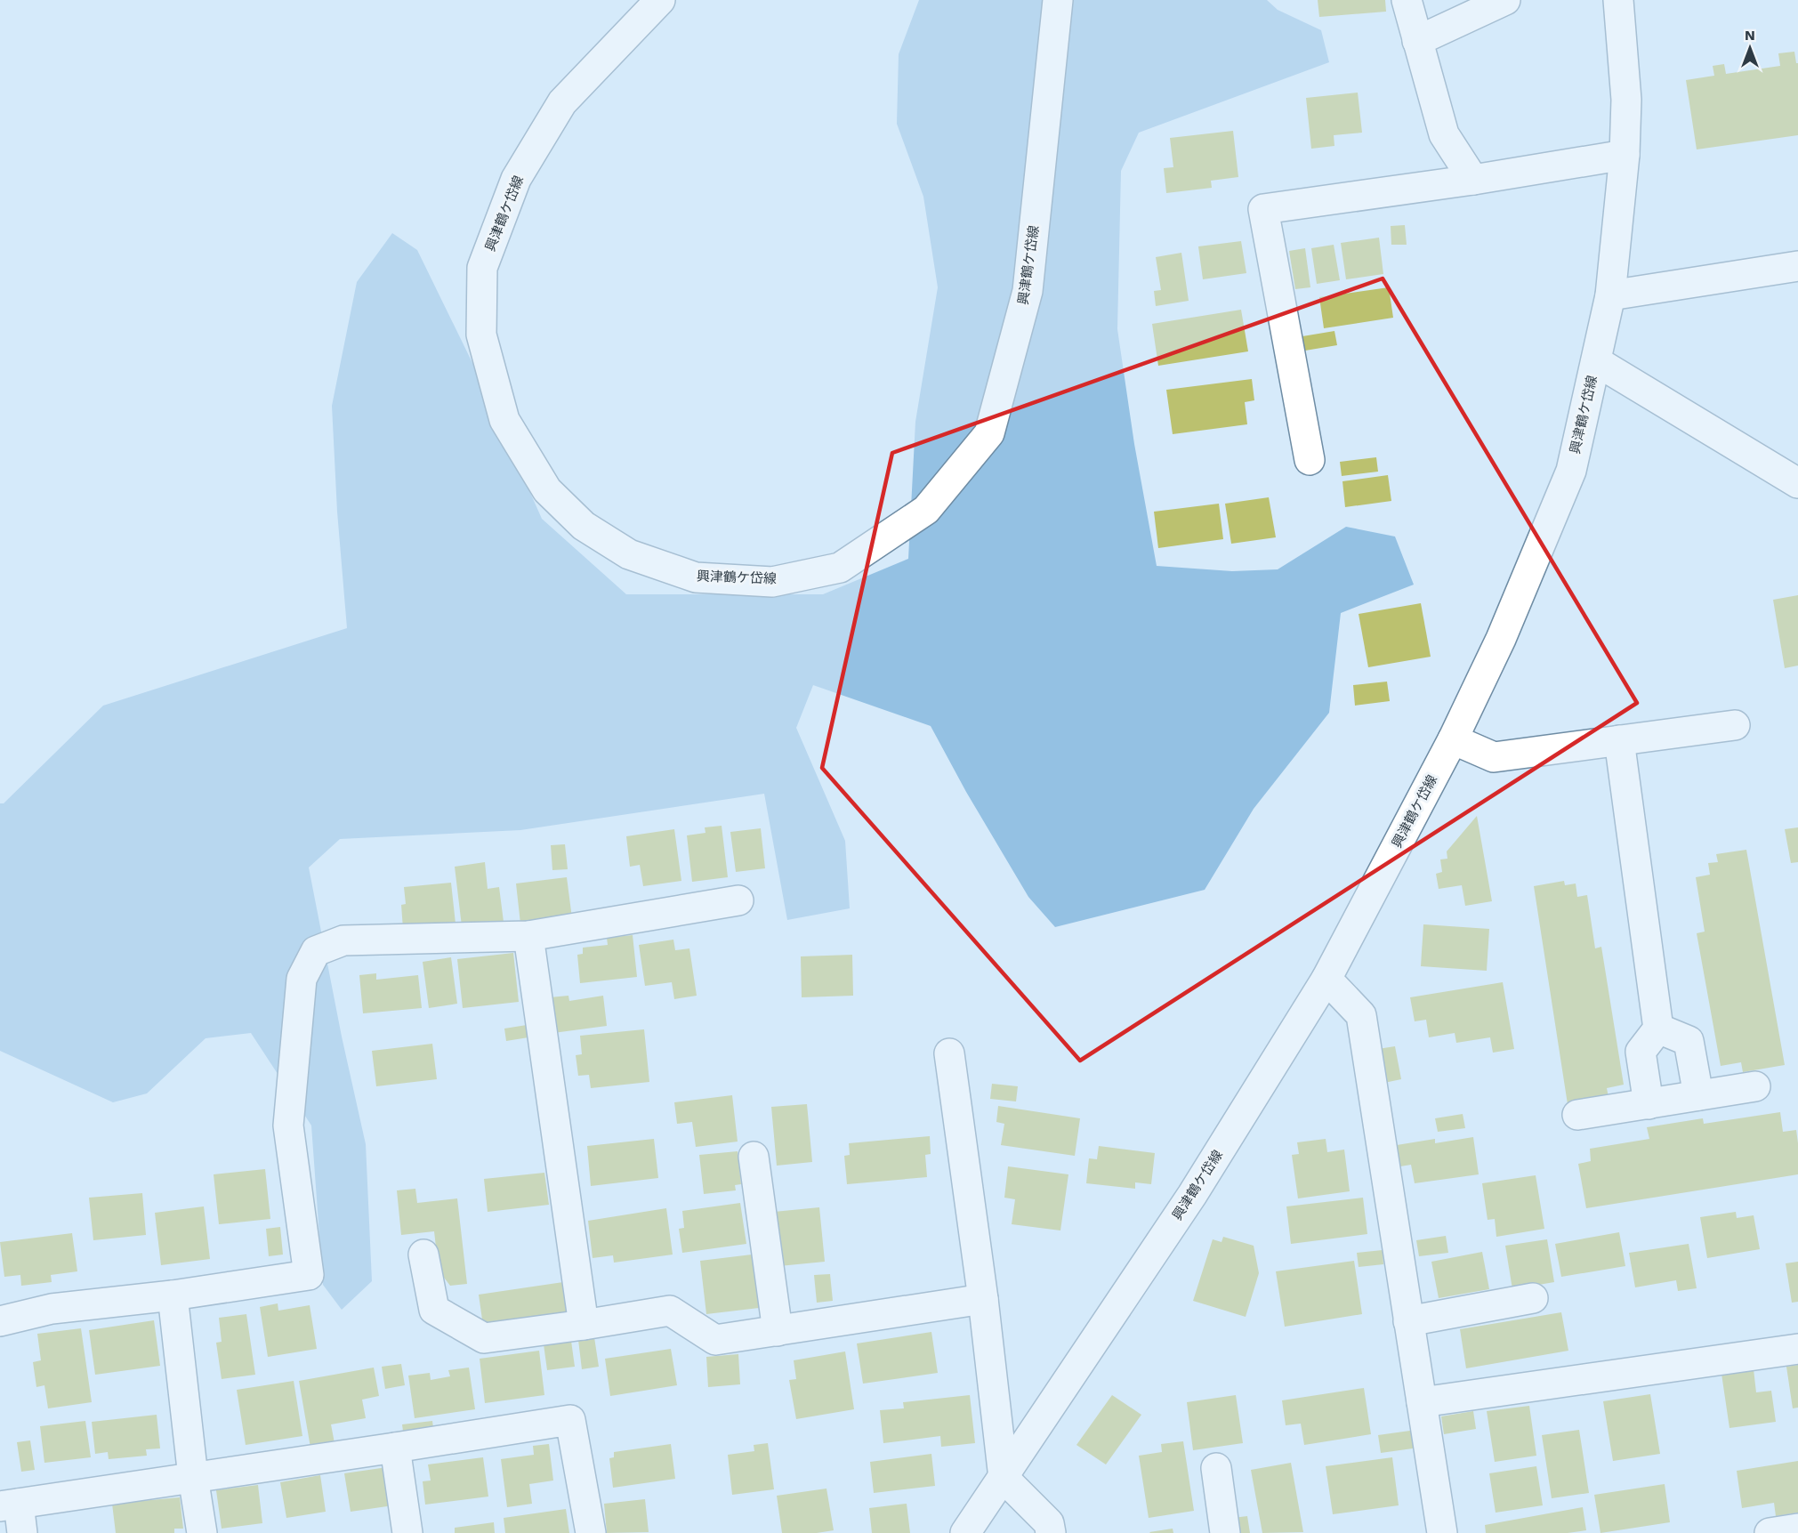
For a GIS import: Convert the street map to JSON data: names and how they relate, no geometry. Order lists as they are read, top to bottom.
{
  "streets": {
    "street": ["興津鶴ケ岱線"]
  },
  "north": "top"
}
